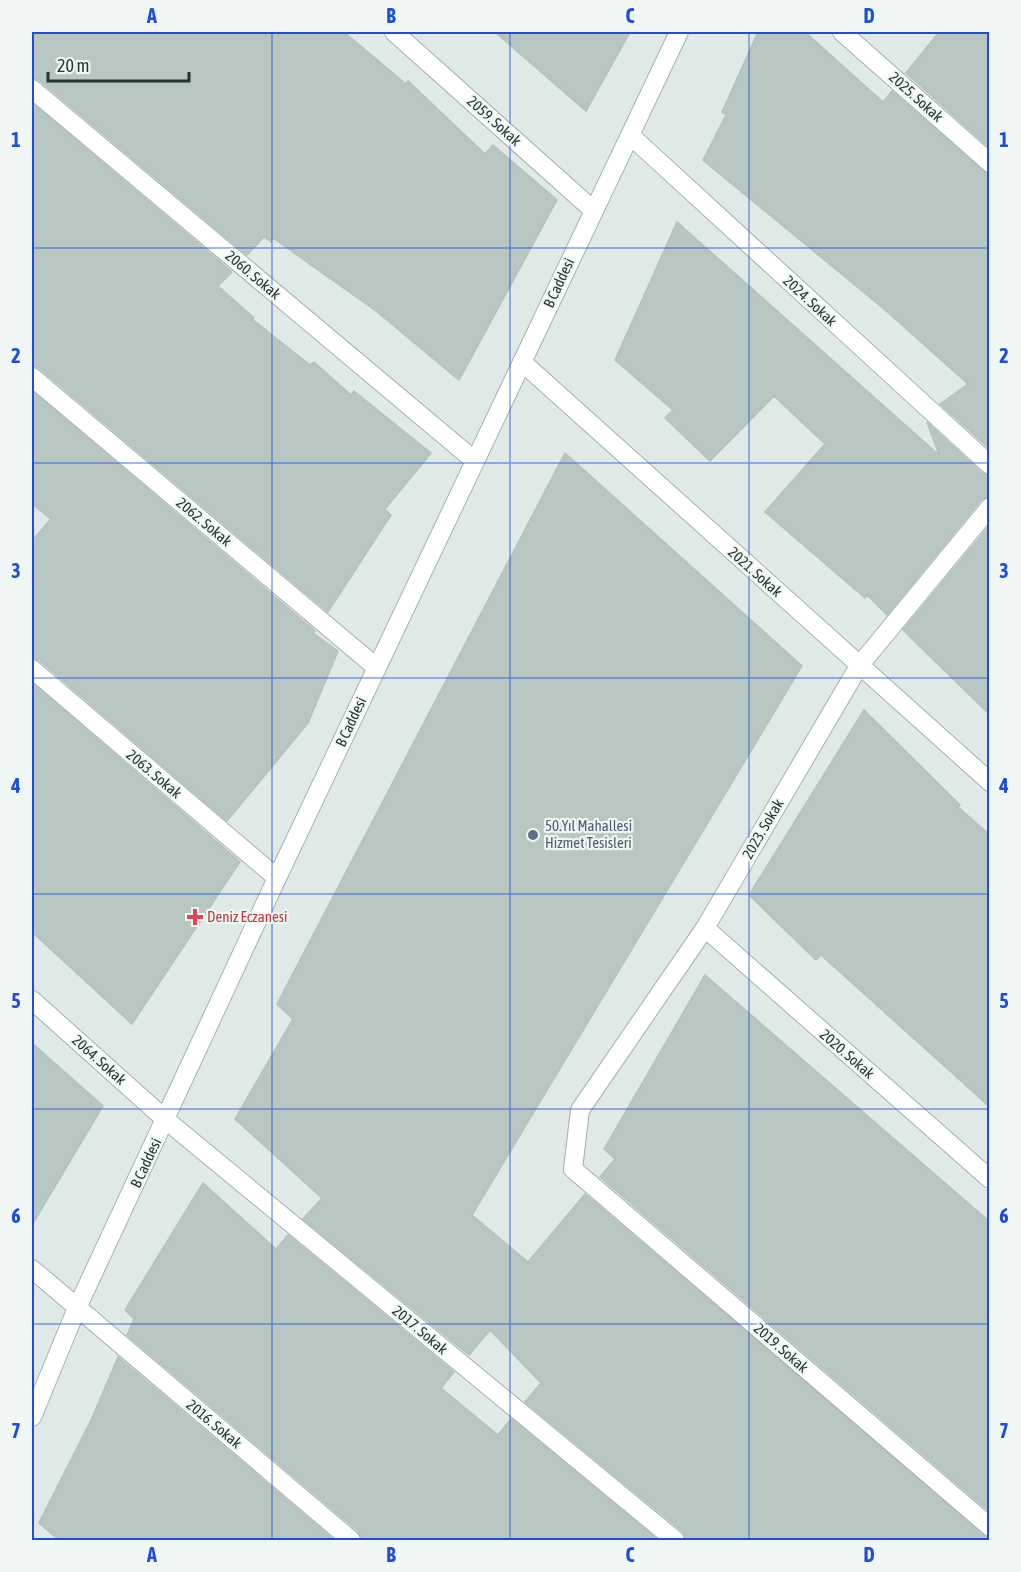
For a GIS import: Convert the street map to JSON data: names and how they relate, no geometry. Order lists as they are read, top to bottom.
{
  "streets": {
    "street": [
      "2025. Sokak",
      "2059. Sokak",
      "2060. Sokak",
      "B Caddesi",
      "2024. Sokak",
      "2062. Sokak",
      "2021. Sokak",
      "2063. Sokak",
      "2023. Sokak",
      "2020. Sokak",
      "2064. Sokak",
      "2017. Sokak",
      "2019. Sokak",
      "2016. Sokak"
    ]
  },
  "crossings": [
    ["2059. Sokak", "B Caddesi"],
    ["2060. Sokak", "B Caddesi"],
    ["B Caddesi", "2024. Sokak"],
    ["B Caddesi", "2062. Sokak"],
    ["B Caddesi", "2021. Sokak"],
    ["B Caddesi", "2063. Sokak"],
    ["B Caddesi", "2064. Sokak"],
    ["B Caddesi", "2017. Sokak"],
    ["B Caddesi", "2016. Sokak"],
    ["2021. Sokak", "2023. Sokak"],
    ["2023. Sokak", "2020. Sokak"],
    ["2023. Sokak", "2019. Sokak"],
    ["2064. Sokak", "2017. Sokak"]
  ],
  "places": {
    "other": ["50.Yıl Mahallesi Hizmet Tesisleri"],
    "health": ["Deniz Eczanesi"]
  },
  "scale_bar": "20 m",
  "grid": {
    "columns": [
      "A",
      "B",
      "C",
      "D"
    ],
    "rows": [
      "1",
      "2",
      "3",
      "4",
      "5",
      "6",
      "7"
    ]
  }
}
